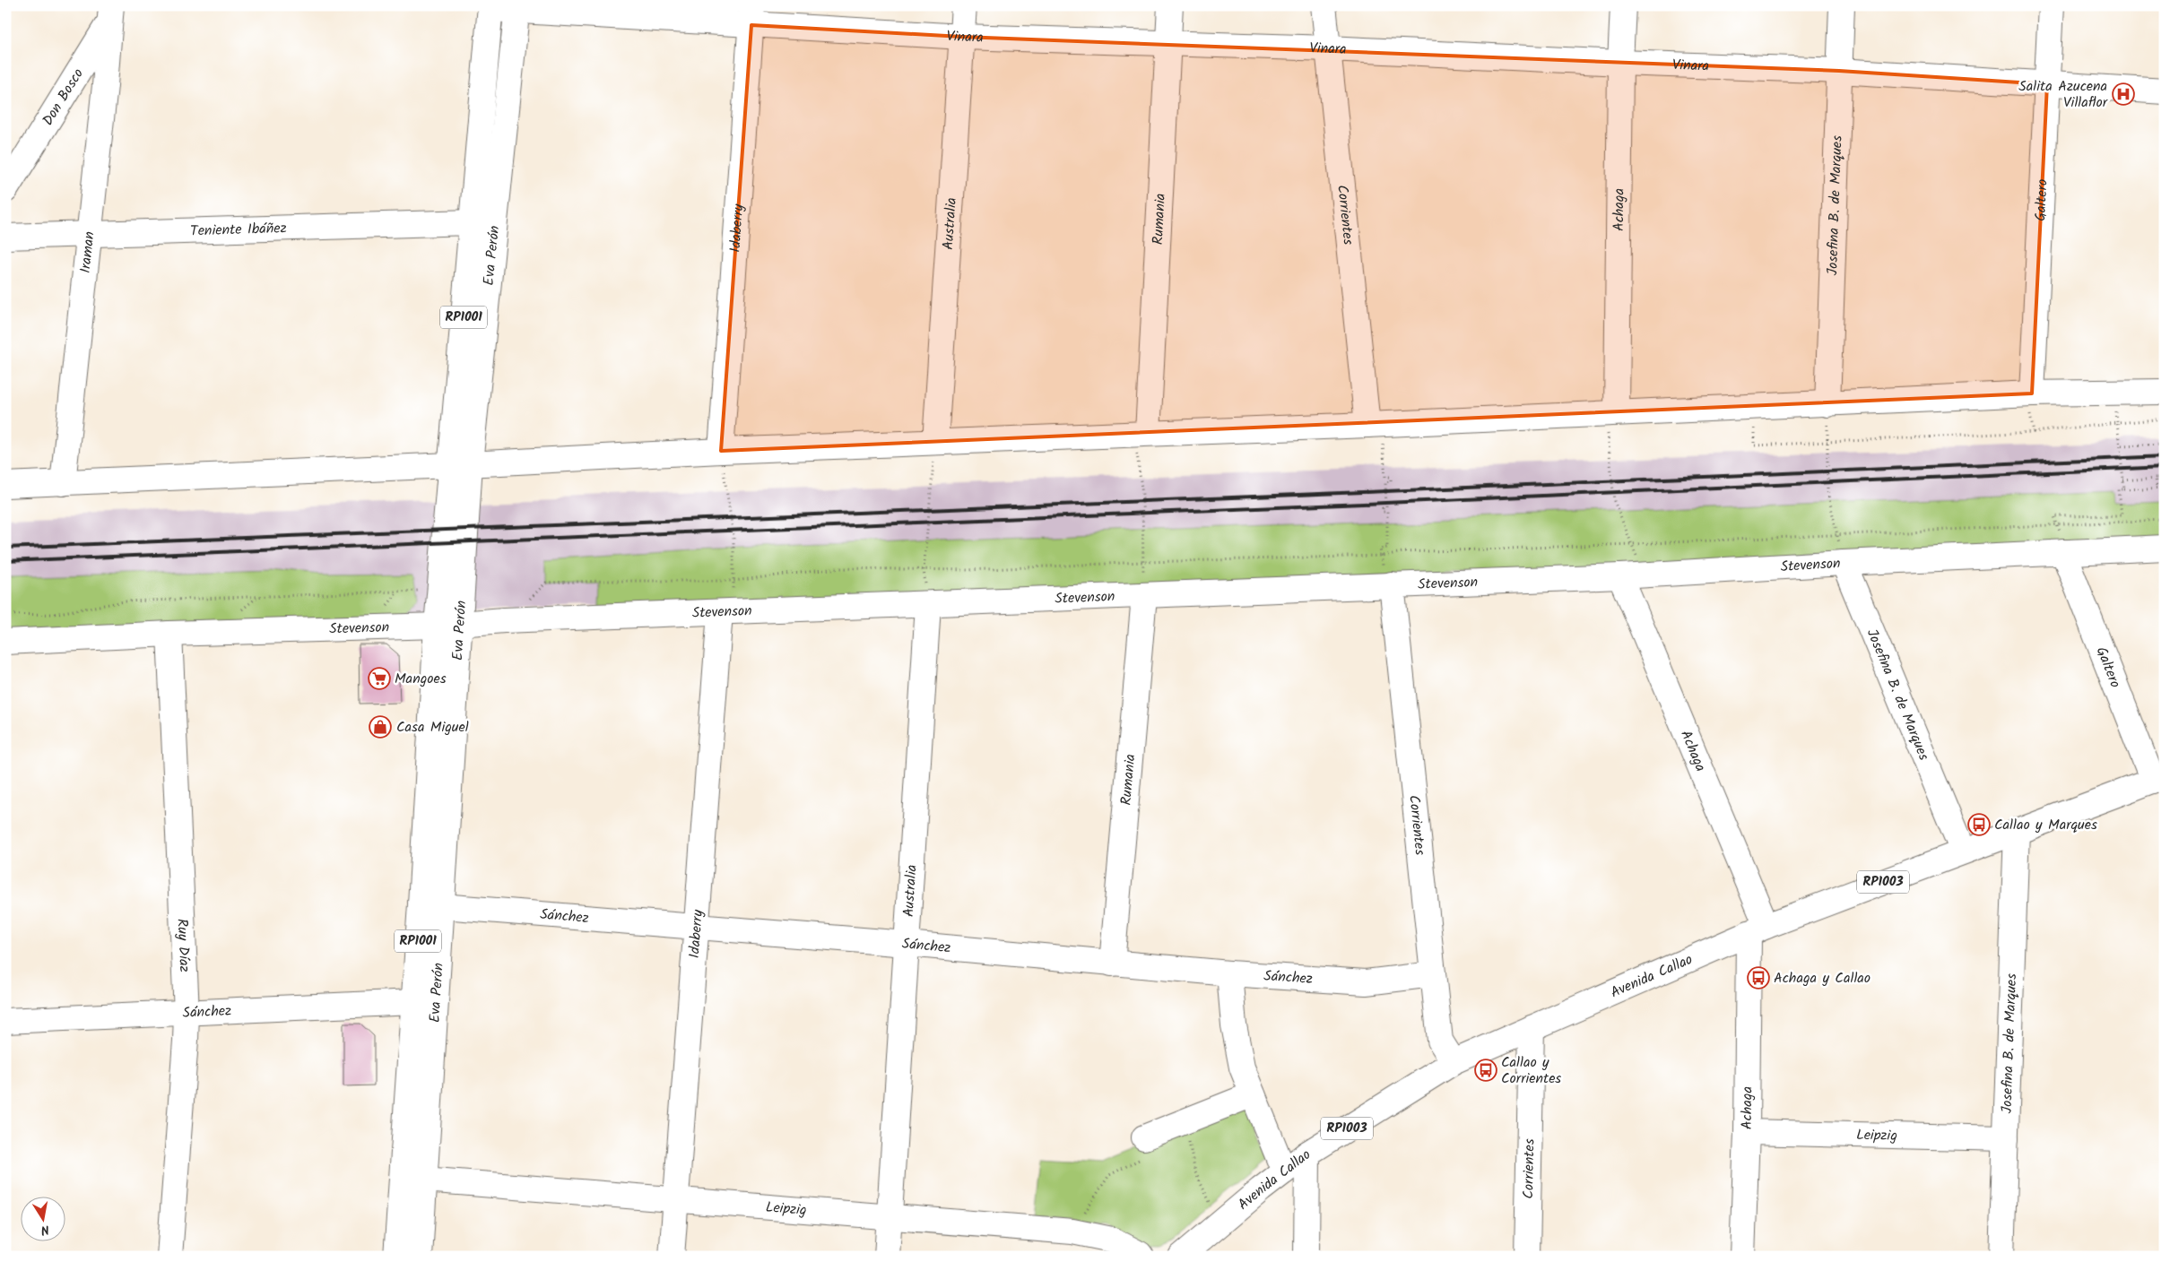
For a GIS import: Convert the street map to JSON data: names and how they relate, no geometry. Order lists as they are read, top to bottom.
{
  "streets": {
    "street": [
      "Vinara",
      "Don Bosco",
      "Galtero",
      "Josefina B. de Marques",
      "Achaga",
      "Corrientes",
      "Rumania",
      "Australia",
      "Idaberry",
      "Teniente Ibáñez",
      "Iraman",
      "Eva Perón",
      "RP1001",
      "Stevenson",
      "RP1003",
      "Sánchez",
      "Ruy Díaz",
      "Avenida Callao",
      "Leipzig"
    ]
  },
  "crossings": [
    ["Vinara", "Galtero"],
    ["Vinara", "Josefina B. de Marques"],
    ["Vinara", "Achaga"],
    ["Vinara", "Corrientes"],
    ["Vinara", "Rumania"],
    ["Vinara", "Australia"],
    ["Vinara", "Idaberry"],
    ["Vinara", "Eva Perón"],
    ["Don Bosco", "Iraman"],
    ["Galtero", "Stevenson"],
    ["Galtero", "Avenida Callao"],
    ["Josefina B. de Marques", "Stevenson"],
    ["Josefina B. de Marques", "Avenida Callao"],
    ["Josefina B. de Marques", "Leipzig"],
    ["Achaga", "Stevenson"],
    ["Achaga", "Avenida Callao"],
    ["Achaga", "Leipzig"],
    ["Corrientes", "Stevenson"],
    ["Corrientes", "Sánchez"],
    ["Corrientes", "Avenida Callao"],
    ["Rumania", "Stevenson"],
    ["Rumania", "Sánchez"],
    ["Australia", "Stevenson"],
    ["Australia", "Sánchez"],
    ["Australia", "Leipzig"],
    ["Idaberry", "Stevenson"],
    ["Idaberry", "Sánchez"],
    ["Idaberry", "Leipzig"],
    ["Teniente Ibáñez", "Iraman"],
    ["Teniente Ibáñez", "Eva Perón"],
    ["Eva Perón", "Stevenson"],
    ["Eva Perón", "Sánchez"],
    ["Eva Perón", "Leipzig"],
    ["Stevenson", "Ruy Díaz"],
    ["Sánchez", "Ruy Díaz"]
  ],
  "places": {
    "hospital": ["Salita Azucena Villaflor"],
    "supermarket": ["Mangoes"],
    "shop": ["Casa Miguel"],
    "bus stop": ["Callao y Marques", "Achaga y Callao", "Callao y Corrientes"]
  },
  "north": "bottom"
}
